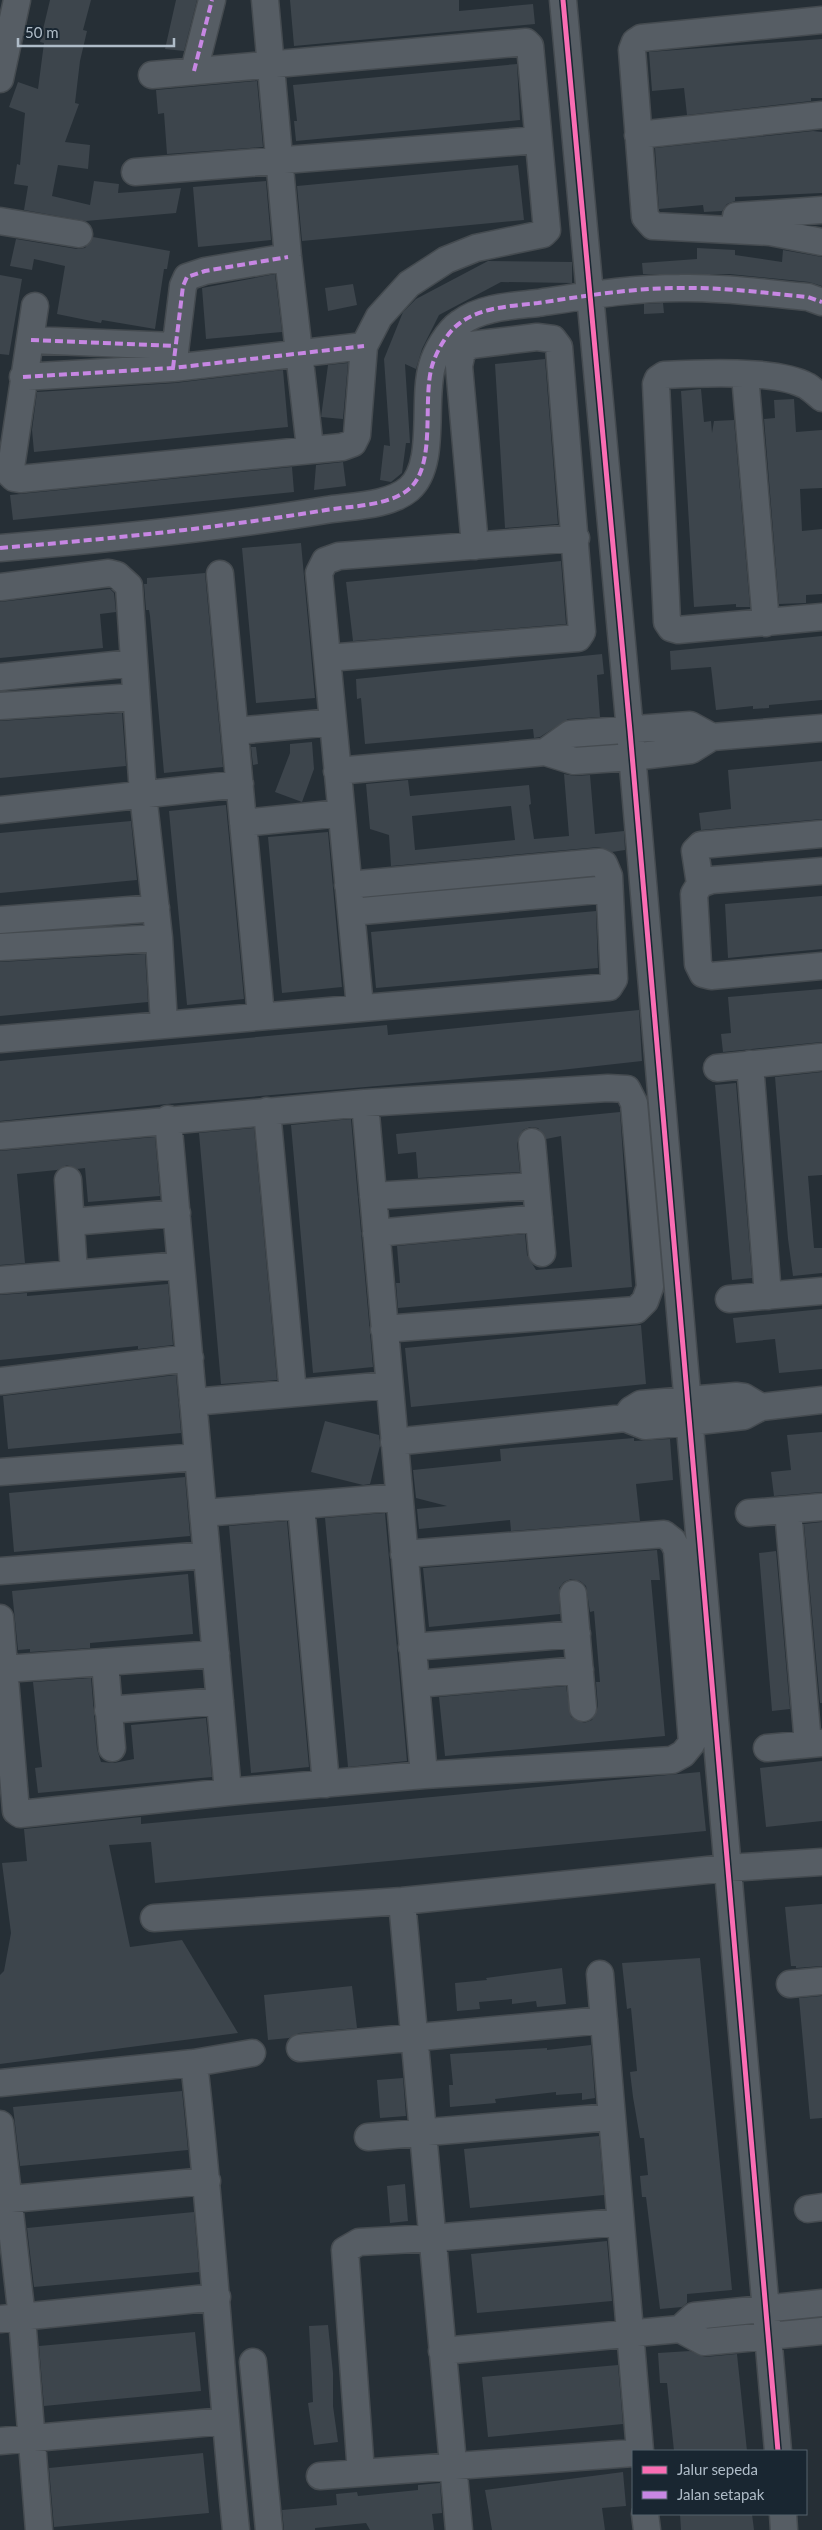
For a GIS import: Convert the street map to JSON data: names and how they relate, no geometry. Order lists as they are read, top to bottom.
{
  "legend": ["Jalur sepeda", "Jalan setapak"],
  "scale_bar": "50 m"
}
